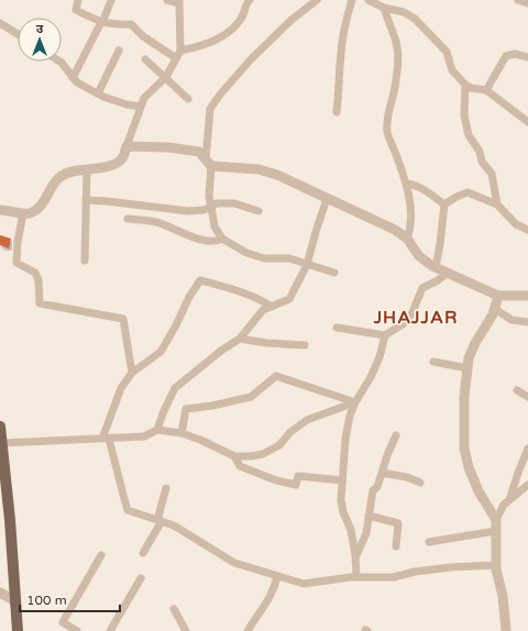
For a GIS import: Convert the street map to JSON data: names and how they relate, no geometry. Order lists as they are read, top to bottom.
{
  "districts": ["JHAJJAR"],
  "scale_bar": "100 m",
  "north": "top"
}
